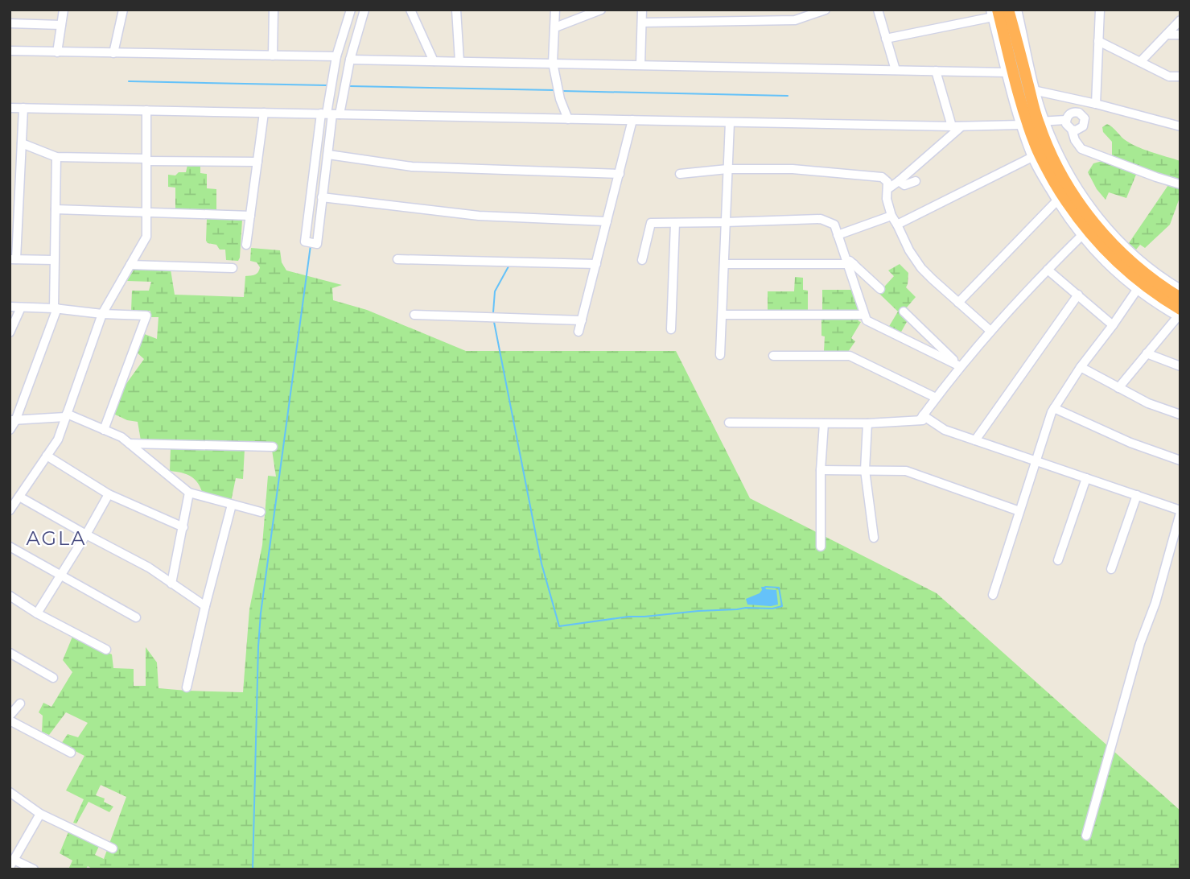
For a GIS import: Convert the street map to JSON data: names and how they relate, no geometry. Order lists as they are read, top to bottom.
{
  "districts": ["AGLA"]
}
